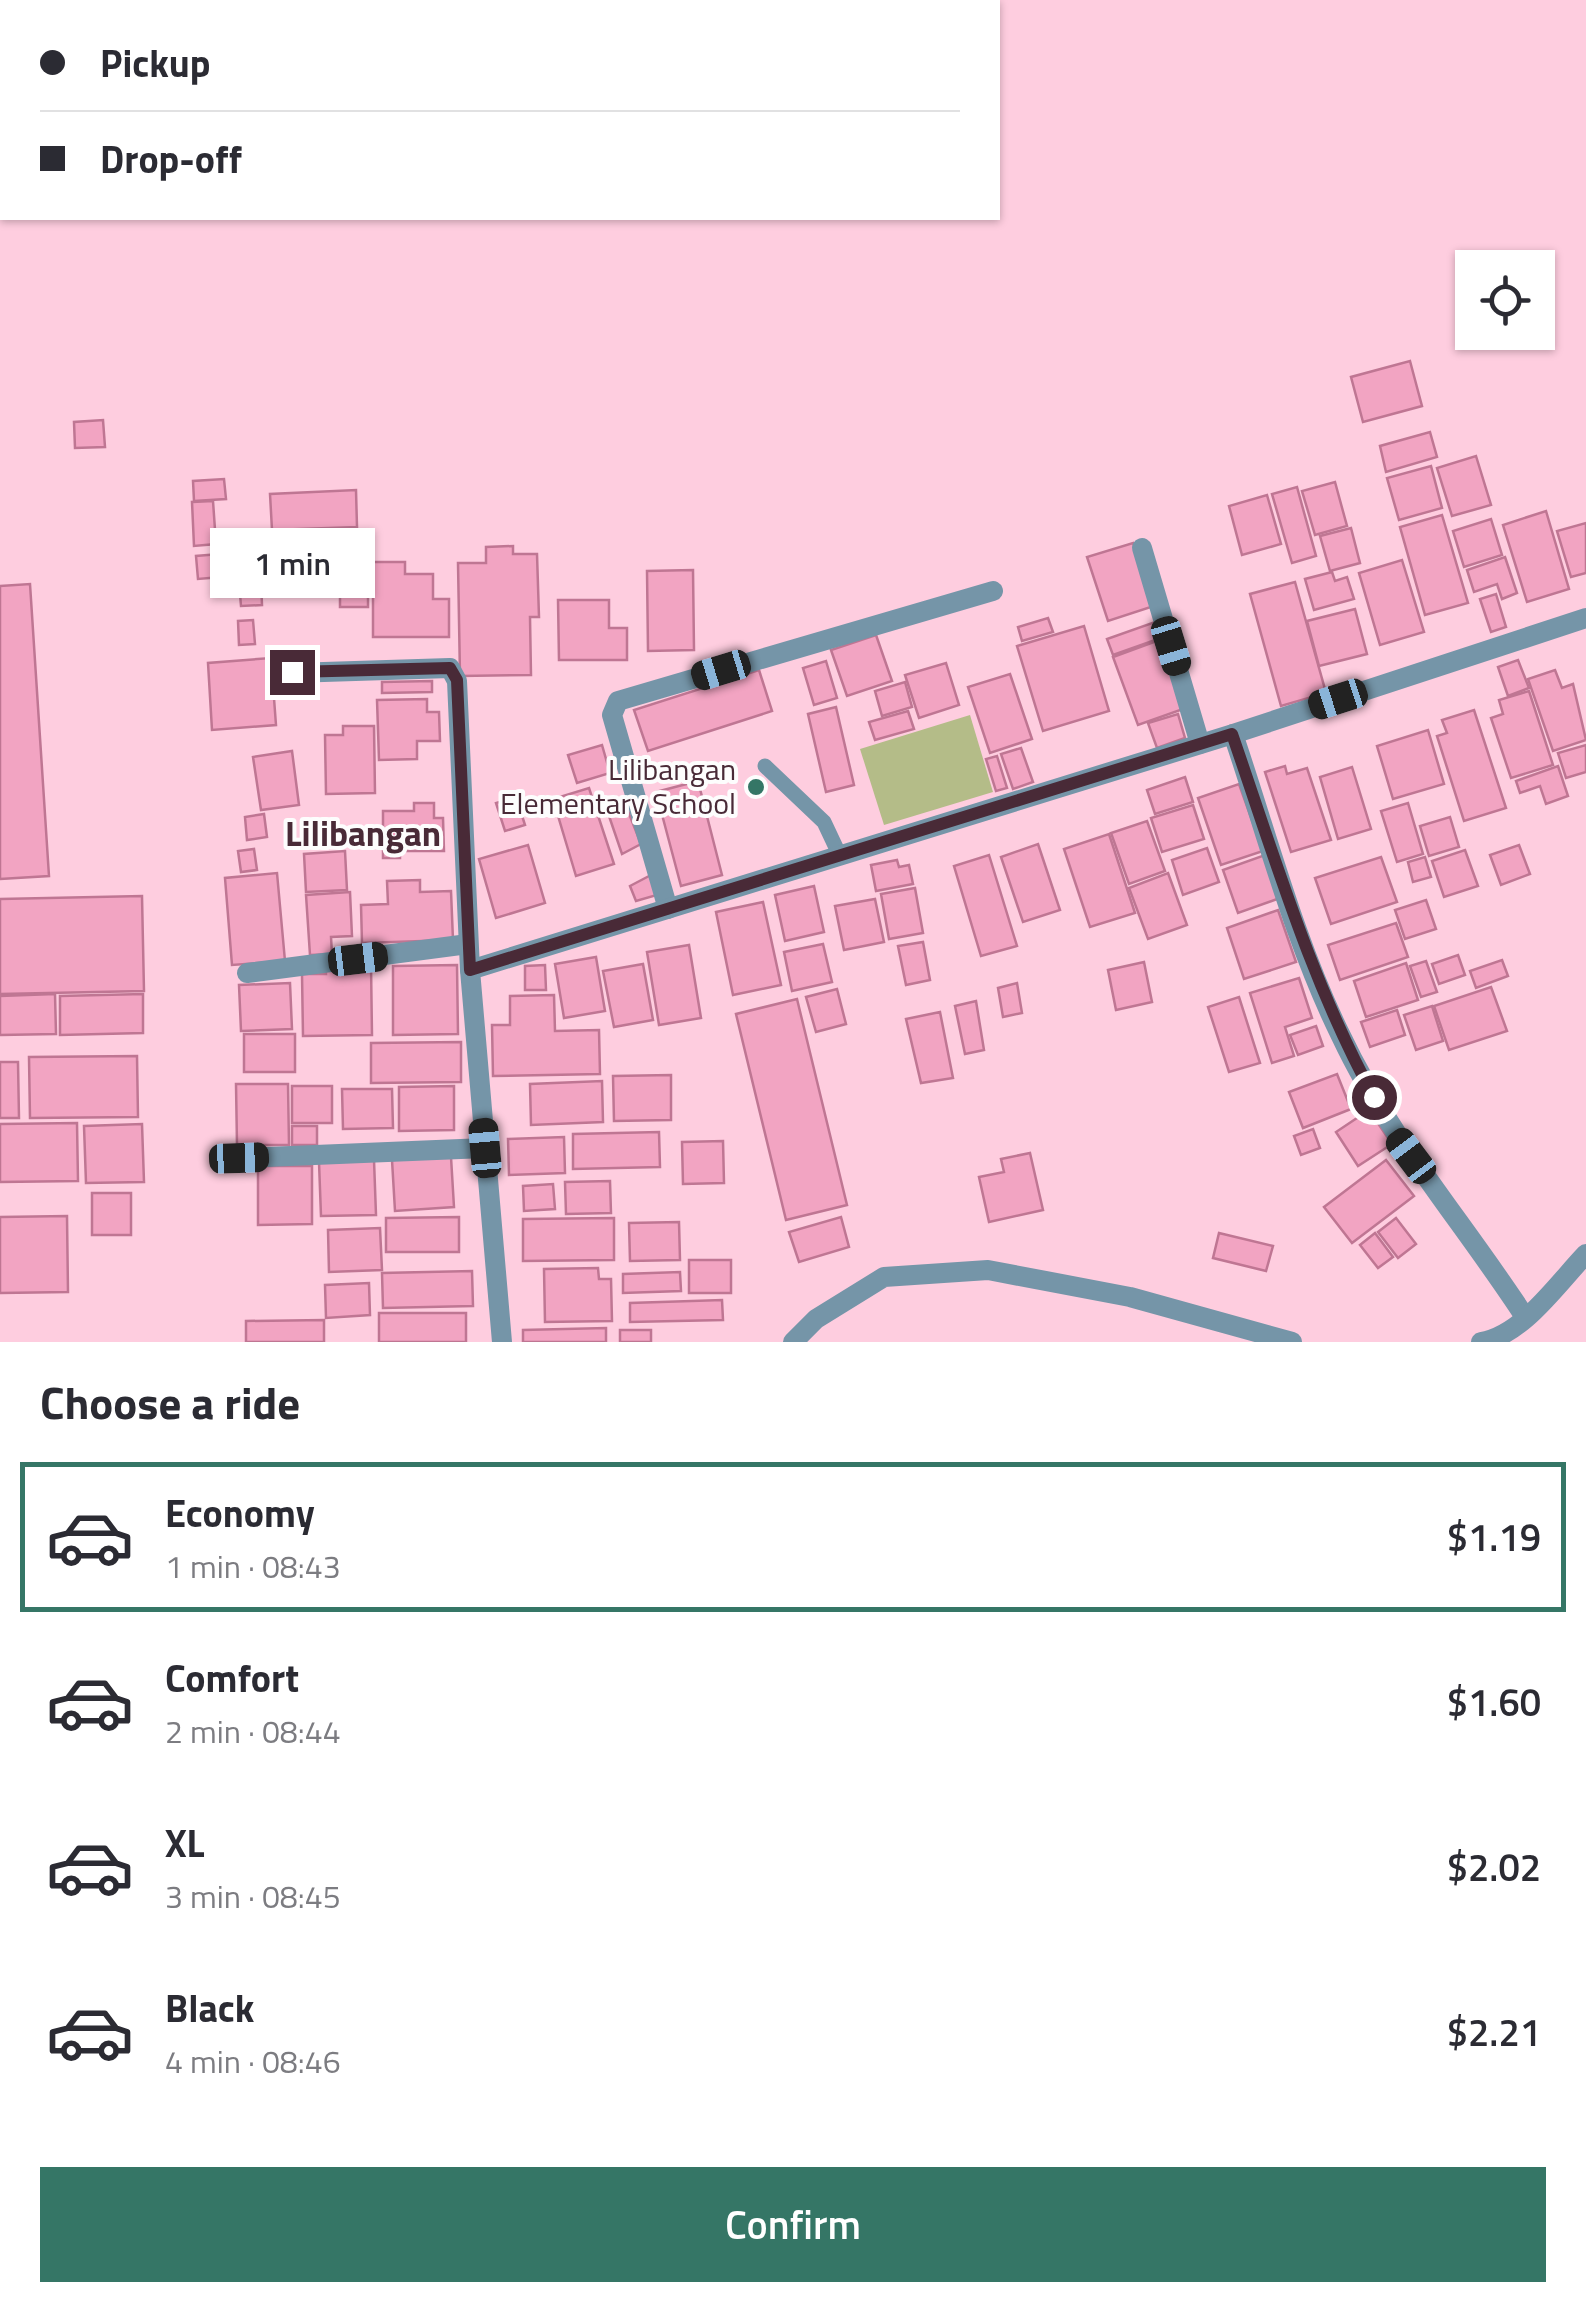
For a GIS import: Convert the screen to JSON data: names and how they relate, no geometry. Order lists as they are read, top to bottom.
{
  "districts": ["Lilibangan"],
  "places": ["Lilibangan Elementary School"],
  "page": {
    "banner": ["Pickup", "Drop-off"],
    "bubble": "1 min",
    "heading": "Choose a ride",
    "list": [
      {
        "name": "Economy",
        "note": "1 min · 08:43",
        "value": "$1.19"
      },
      {
        "name": "Comfort",
        "note": "2 min · 08:44",
        "value": "$1.60"
      },
      {
        "name": "XL",
        "note": "3 min · 08:45",
        "value": "$2.02"
      },
      {
        "name": "Black",
        "note": "4 min · 08:46",
        "value": "$2.21"
      }
    ],
    "buttons": "Confirm"
  }
}
